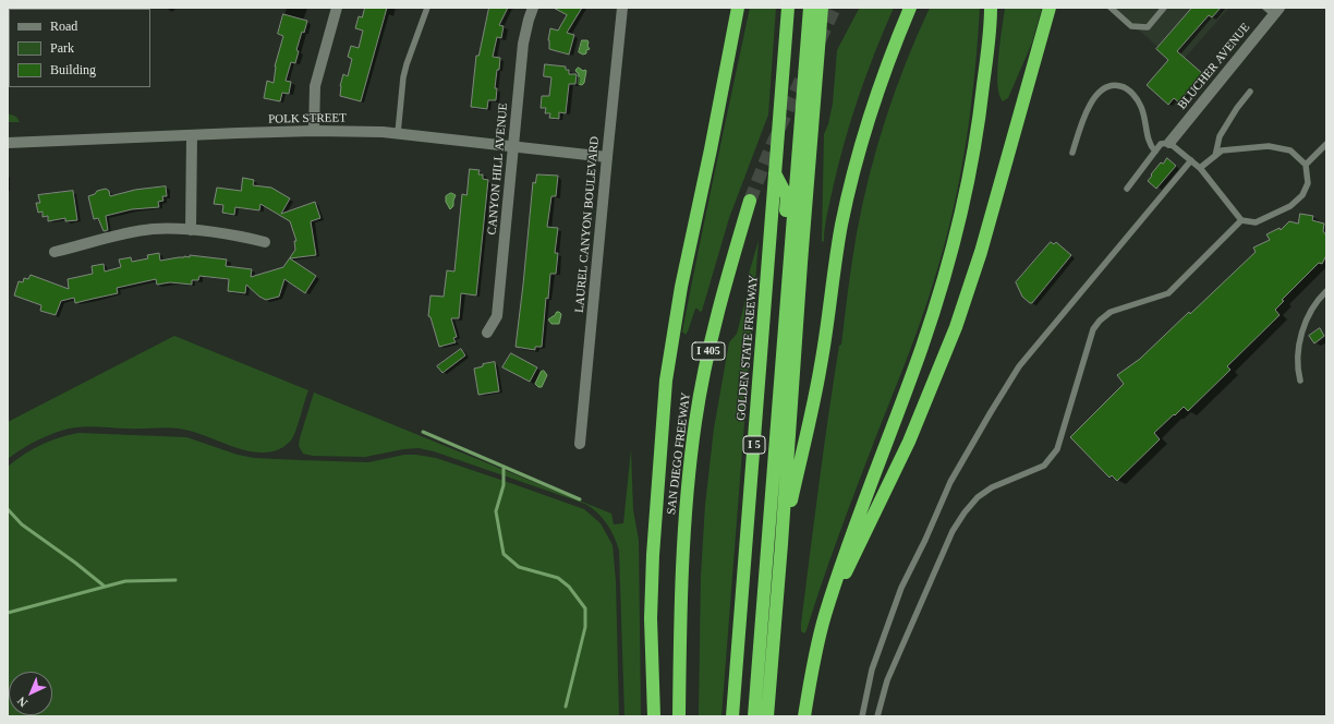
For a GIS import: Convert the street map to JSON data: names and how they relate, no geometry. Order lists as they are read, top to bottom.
{
  "streets": {
    "highway": [
      "GOLDEN STATE FREEWAY",
      "I 405",
      "I 5",
      "SAN DIEGO FREEWAY"
    ],
    "street": [
      "BLUCHER AVENUE",
      "POLK STREET",
      "CANYON HILL AVENUE",
      "LAUREL CANYON BOULEVARD"
    ]
  },
  "crossings": [
    ["POLK STREET", "CANYON HILL AVENUE"],
    ["POLK STREET", "LAUREL CANYON BOULEVARD"]
  ],
  "legend": ["Road", "Park", "Building"],
  "north": "bottom left"
}
